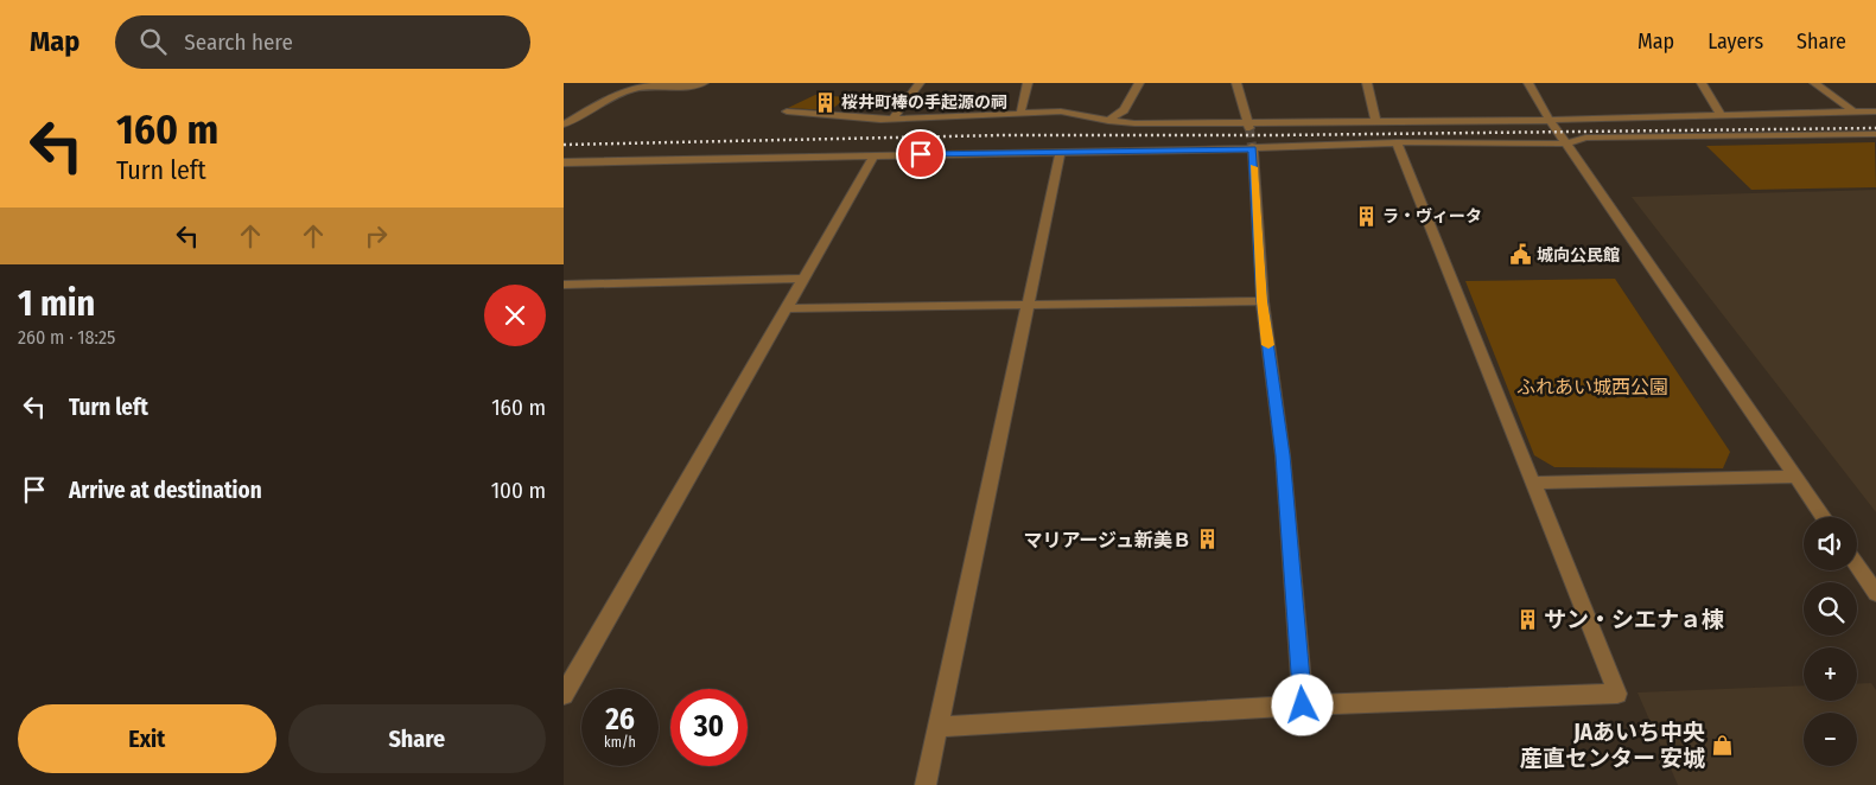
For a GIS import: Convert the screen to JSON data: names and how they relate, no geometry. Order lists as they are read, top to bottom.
{
  "parks": ["ふれあい城西公園"],
  "places": {
    "building": [
      "桜井町棒の手起源の祠",
      "ラ・ヴィータ",
      "マリアージュ新美Ｂ",
      "サン・シエナａ棟"
    ],
    "public building": ["城向公民館"],
    "shop": ["JAあいち中央 産直センター 安城"]
  },
  "page": {
    "header": "Map",
    "search": "Search here",
    "nav": ["Map", "Layers", "Share"],
    "turn": ["160 m", "Turn left"],
    "heading": ["1 min", "260 m · 18:25"],
    "list": [
      {
        "name": "Turn left",
        "value": "160 m"
      },
      {
        "name": "Arrive at destination",
        "value": "100 m"
      }
    ],
    "map_buttons": ["+", "−"],
    "speed": "26 km/h",
    "limit": "30",
    "buttons": ["Exit", "Share"]
  }
}
